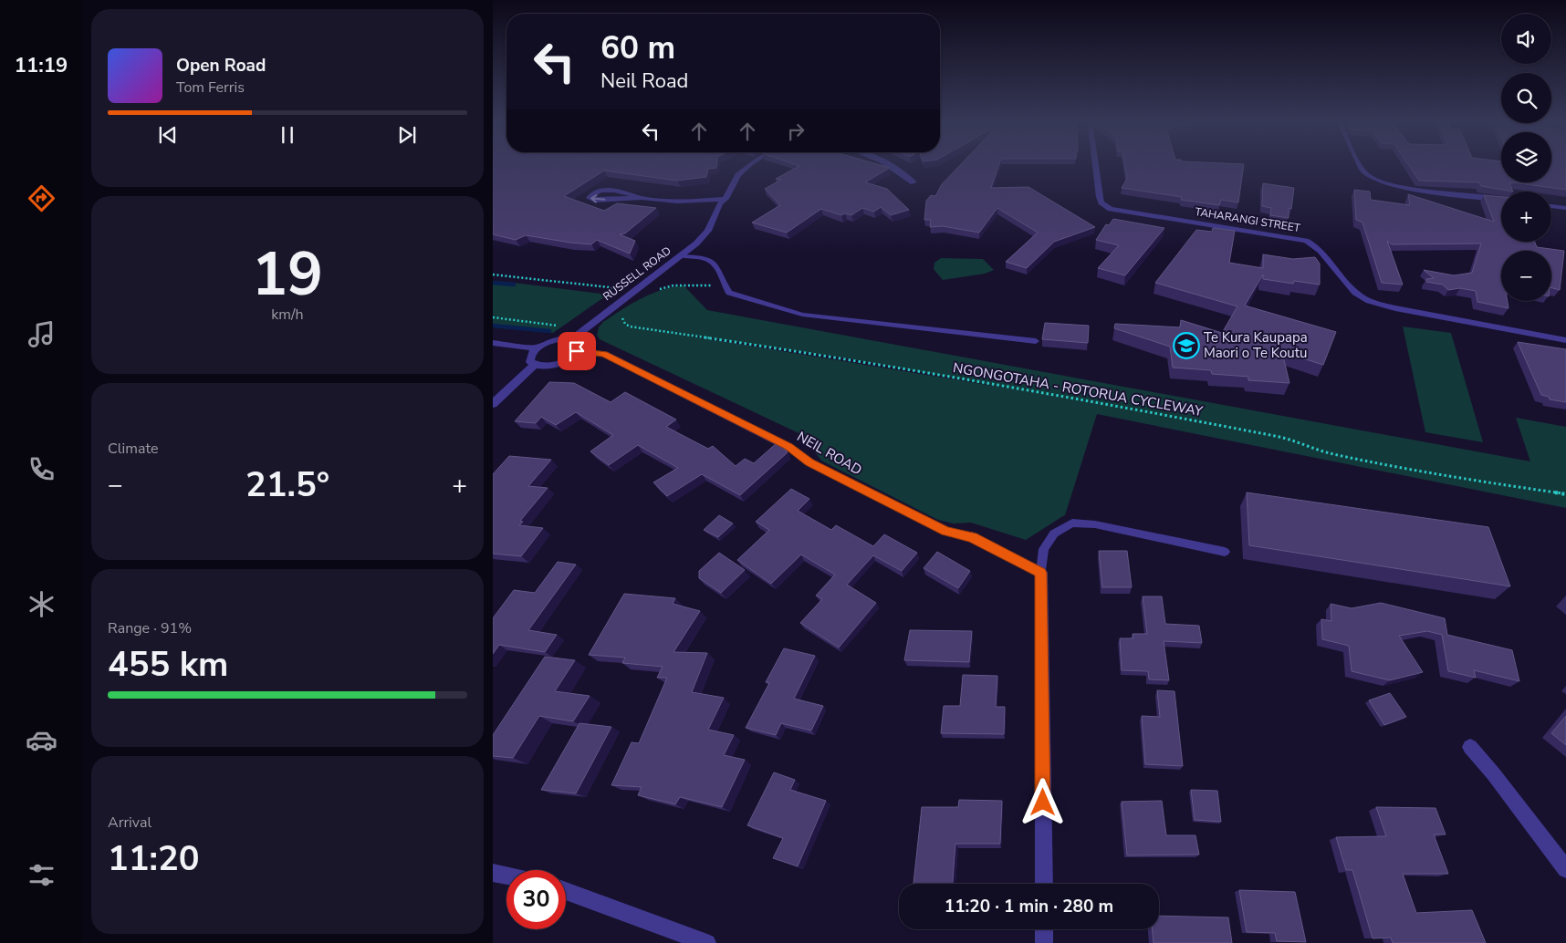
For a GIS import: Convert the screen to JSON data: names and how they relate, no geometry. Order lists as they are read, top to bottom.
{
  "streets": {
    "street": ["TAHARANGI STREET", "RUSSELL ROAD", "NEIL ROAD"],
    "path": ["NGONGOTAHA - ROTORUA CYCLEWAY"]
  },
  "places": {
    "school or university": ["Te Kura Kaupapa Maori o Te Koutu"]
  },
  "page": {
    "tabs": "11:19",
    "map_buttons": ["+", "−"],
    "turn": ["60 m", "Neil Road"],
    "song": ["Open Road", "Tom Ferris"],
    "tile": [
      ["19", "km/h"],
      "Climate",
      ["Range · 91%", "455 km"],
      ["Arrival", "11:20"]
    ],
    "heat": ["−", "21.5°", "+"],
    "limit": "30",
    "trip": "11:20 · 1 min · 280 m"
  }
}
